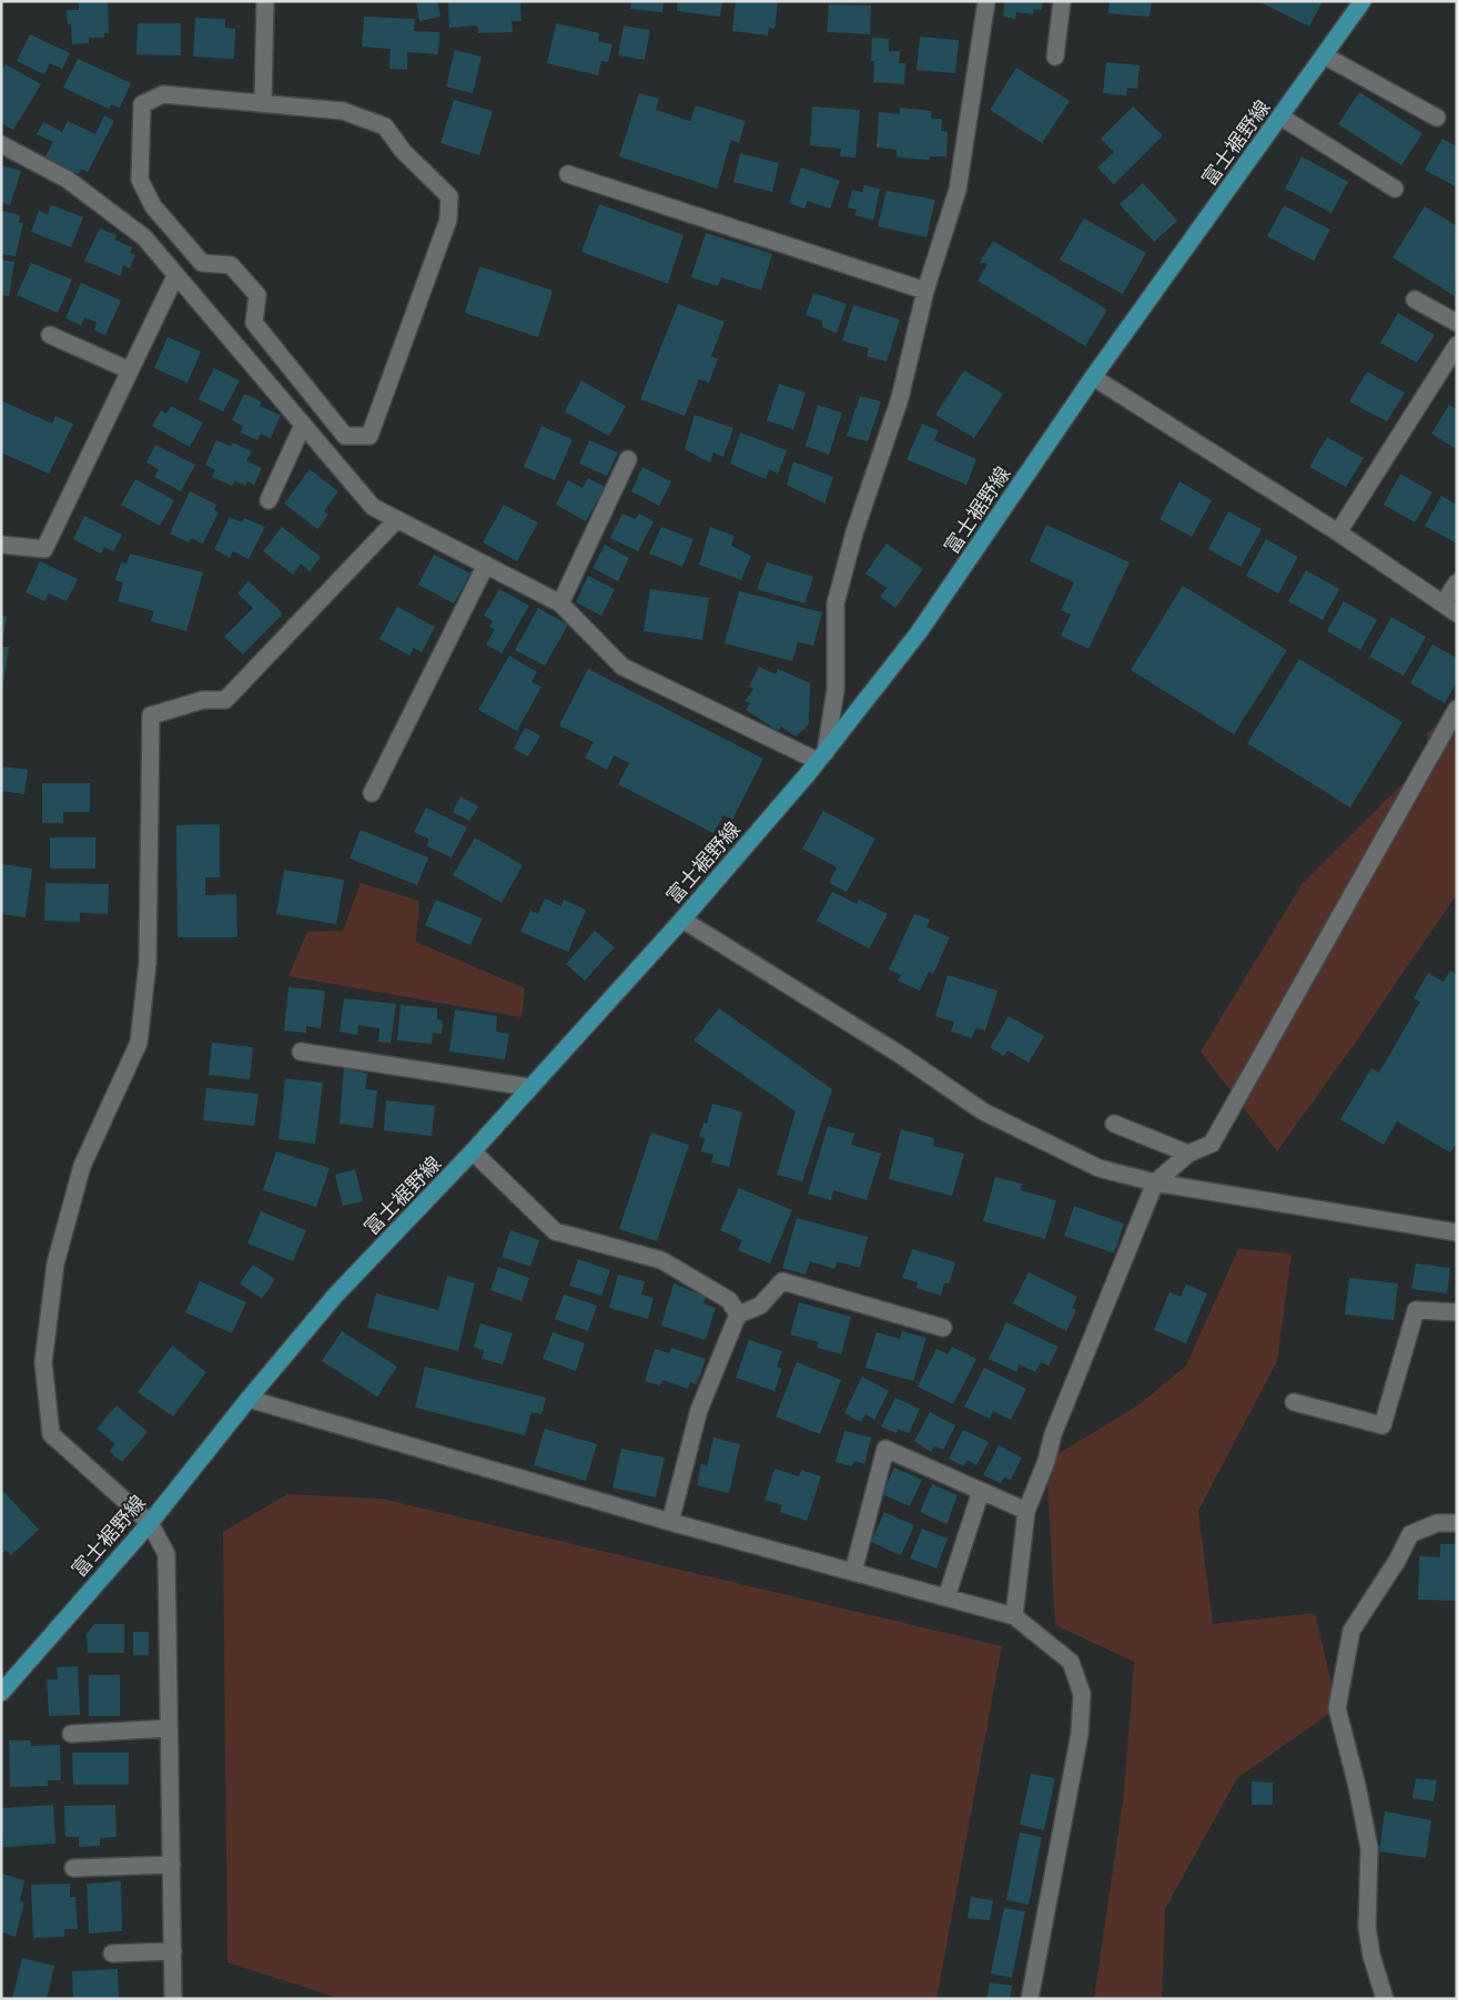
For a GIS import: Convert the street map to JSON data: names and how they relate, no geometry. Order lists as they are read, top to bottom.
{
  "streets": {
    "main road": ["富士裾野線"]
  }
}
